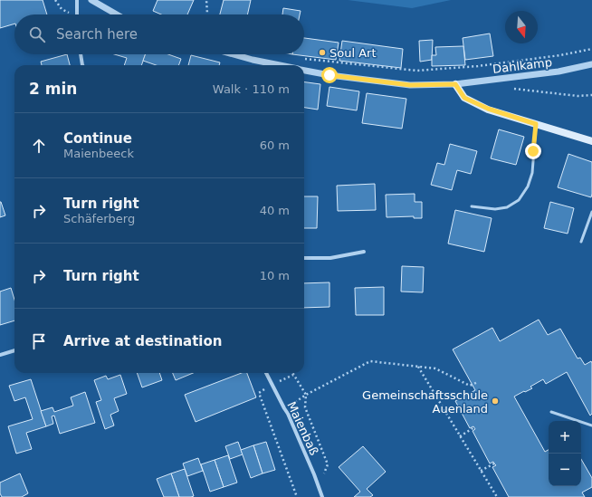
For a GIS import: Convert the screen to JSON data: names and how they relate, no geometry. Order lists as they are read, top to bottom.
{
  "streets": {
    "street": ["Dahlkamp", "Maienbaß"]
  },
  "places": ["Soul Art", "Gemeinschaftsschule Auenland"],
  "north": "bottom",
  "page": {
    "search": "Search here",
    "heading": ["2 min", "Walk · 110 m"],
    "list": [
      ["Continue", "Maienbeeck", "60 m"],
      ["Turn right", "Schäferberg", "40 m"],
      ["Turn right", "10 m"],
      "Arrive at destination"
    ],
    "map_buttons": ["+", "−"]
  }
}
